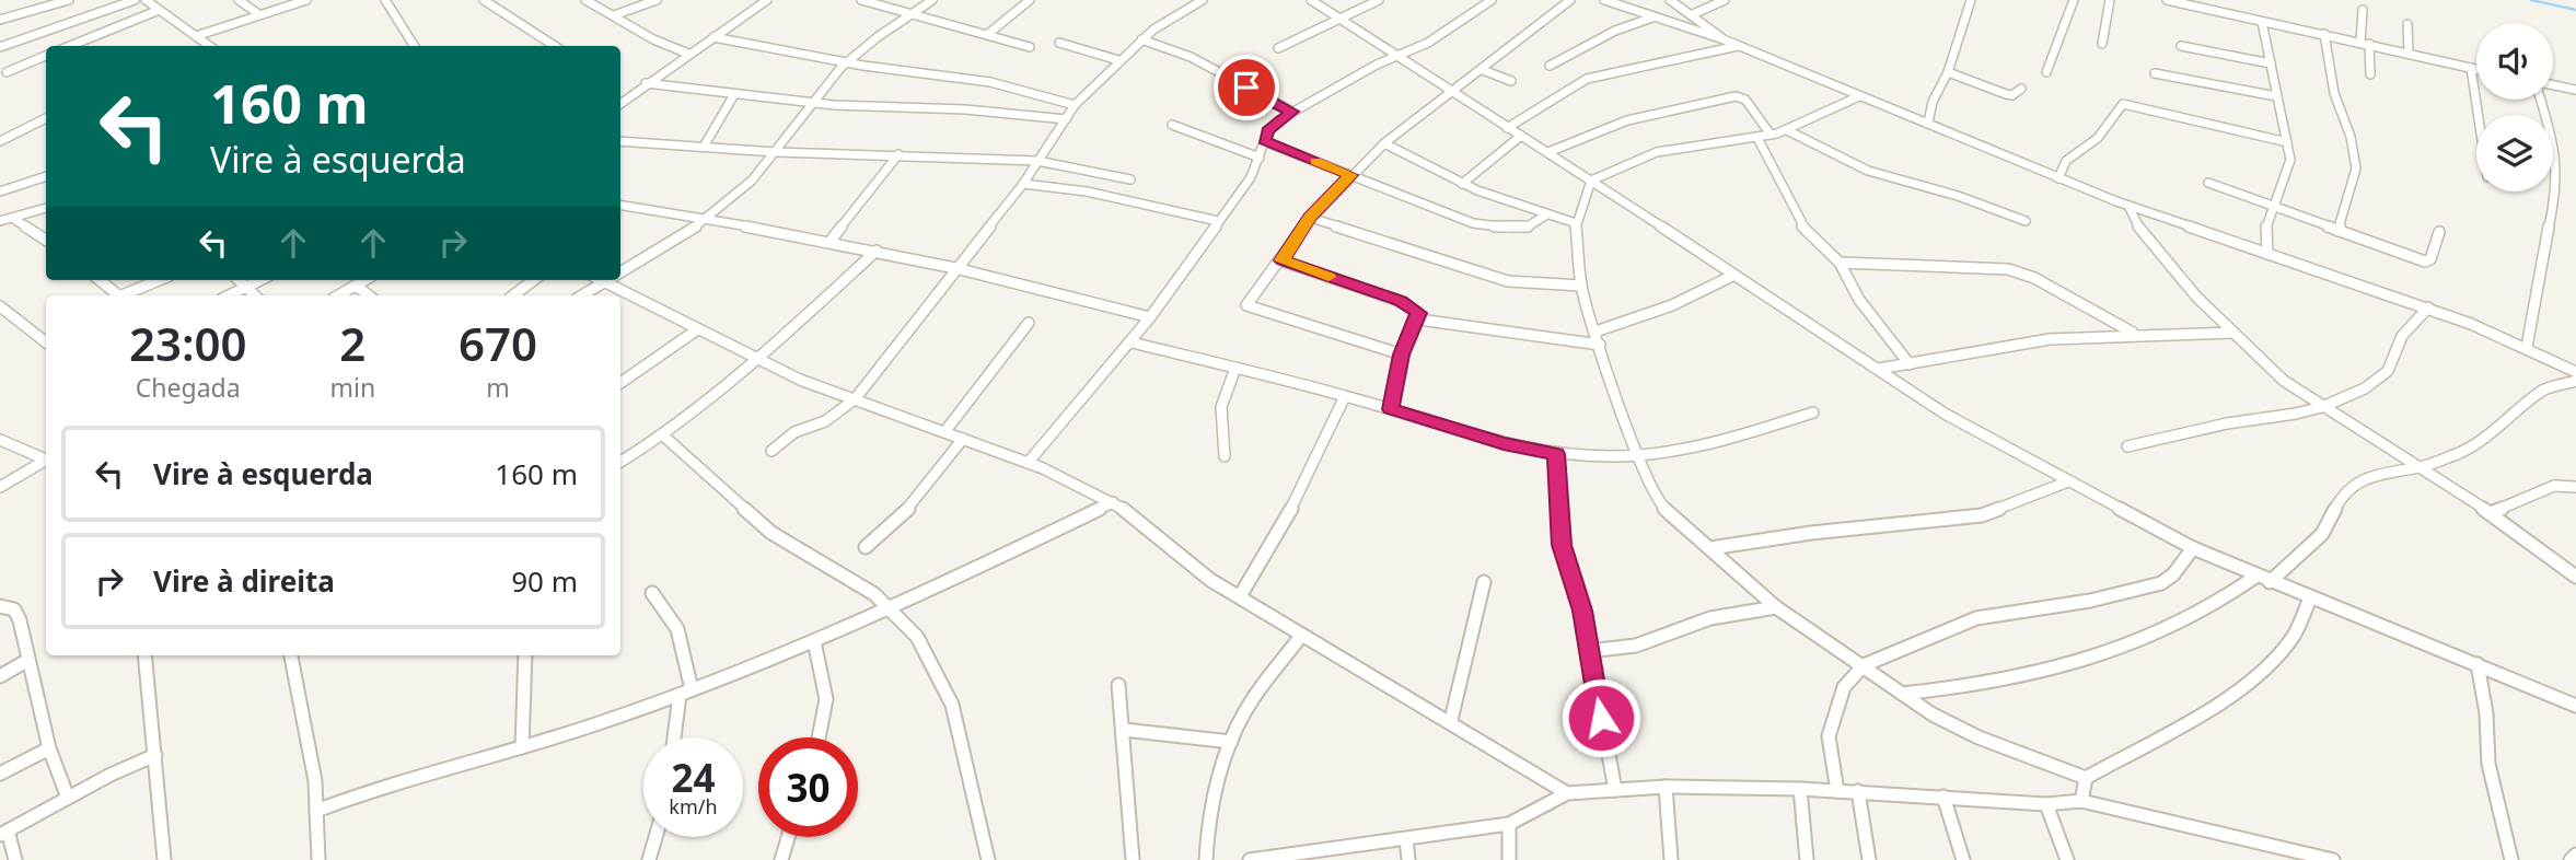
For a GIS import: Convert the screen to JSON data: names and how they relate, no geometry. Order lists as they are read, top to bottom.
{
  "page": {
    "turn": ["160 m", "Vire à esquerda"],
    "eta": [
      "23:00",
      "Chegada",
      "2",
      "min",
      "670",
      "m"
    ],
    "list": [
      {
        "name": "Vire à esquerda",
        "value": "160 m"
      },
      {
        "name": "Vire à direita",
        "value": "90 m"
      }
    ],
    "speed": "24 km/h",
    "limit": "30"
  }
}
